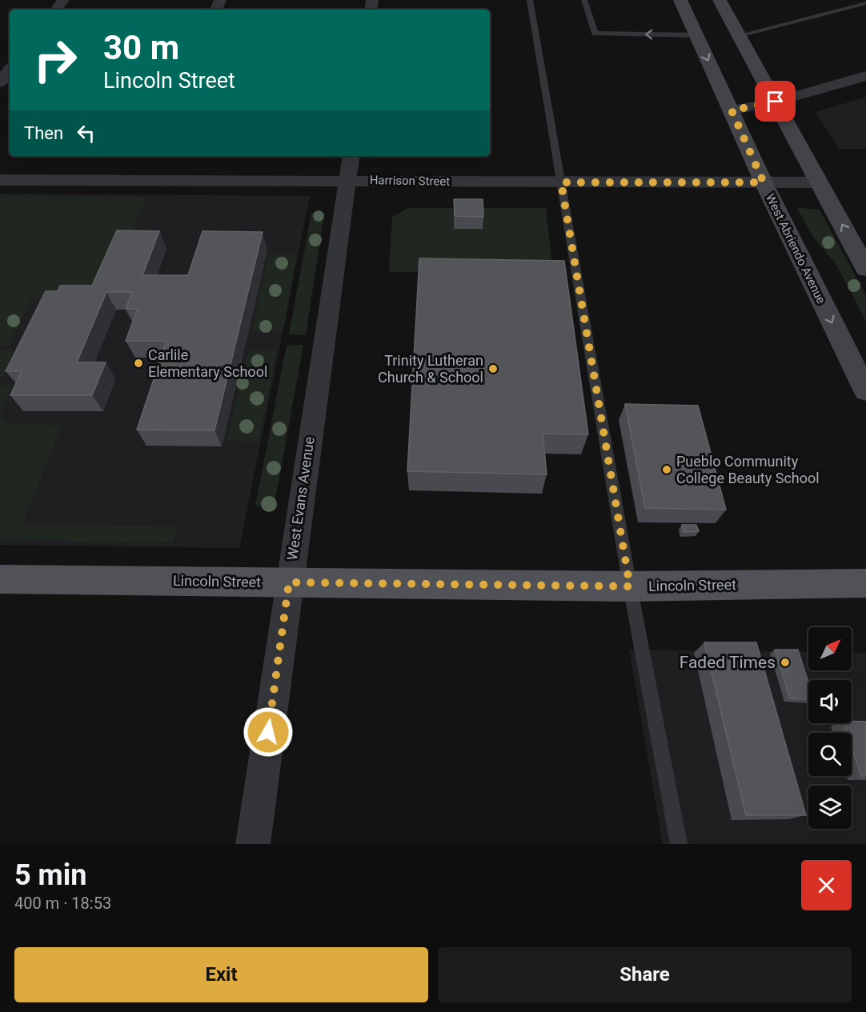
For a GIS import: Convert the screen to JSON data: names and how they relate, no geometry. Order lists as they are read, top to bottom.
{
  "streets": {
    "main road": ["Lincoln Street"],
    "street": ["Harrison Street", "West Abriendo Avenue", "West Evans Avenue"]
  },
  "crossings": [
    ["Harrison Street", "West Abriendo Avenue"],
    ["Harrison Street", "West Evans Avenue"],
    ["West Evans Avenue", "Lincoln Street"]
  ],
  "places": [
    "Carlile Elementary School",
    "Trinity Lutheran Church & School",
    "Pueblo Community College Beauty School",
    "Faded Times"
  ],
  "north": "top right",
  "page": {
    "turn": ["30 m", "Lincoln Street"],
    "then": "Then",
    "heading": ["5 min", "400 m · 18:53"],
    "buttons": ["Exit", "Share"]
  }
}
